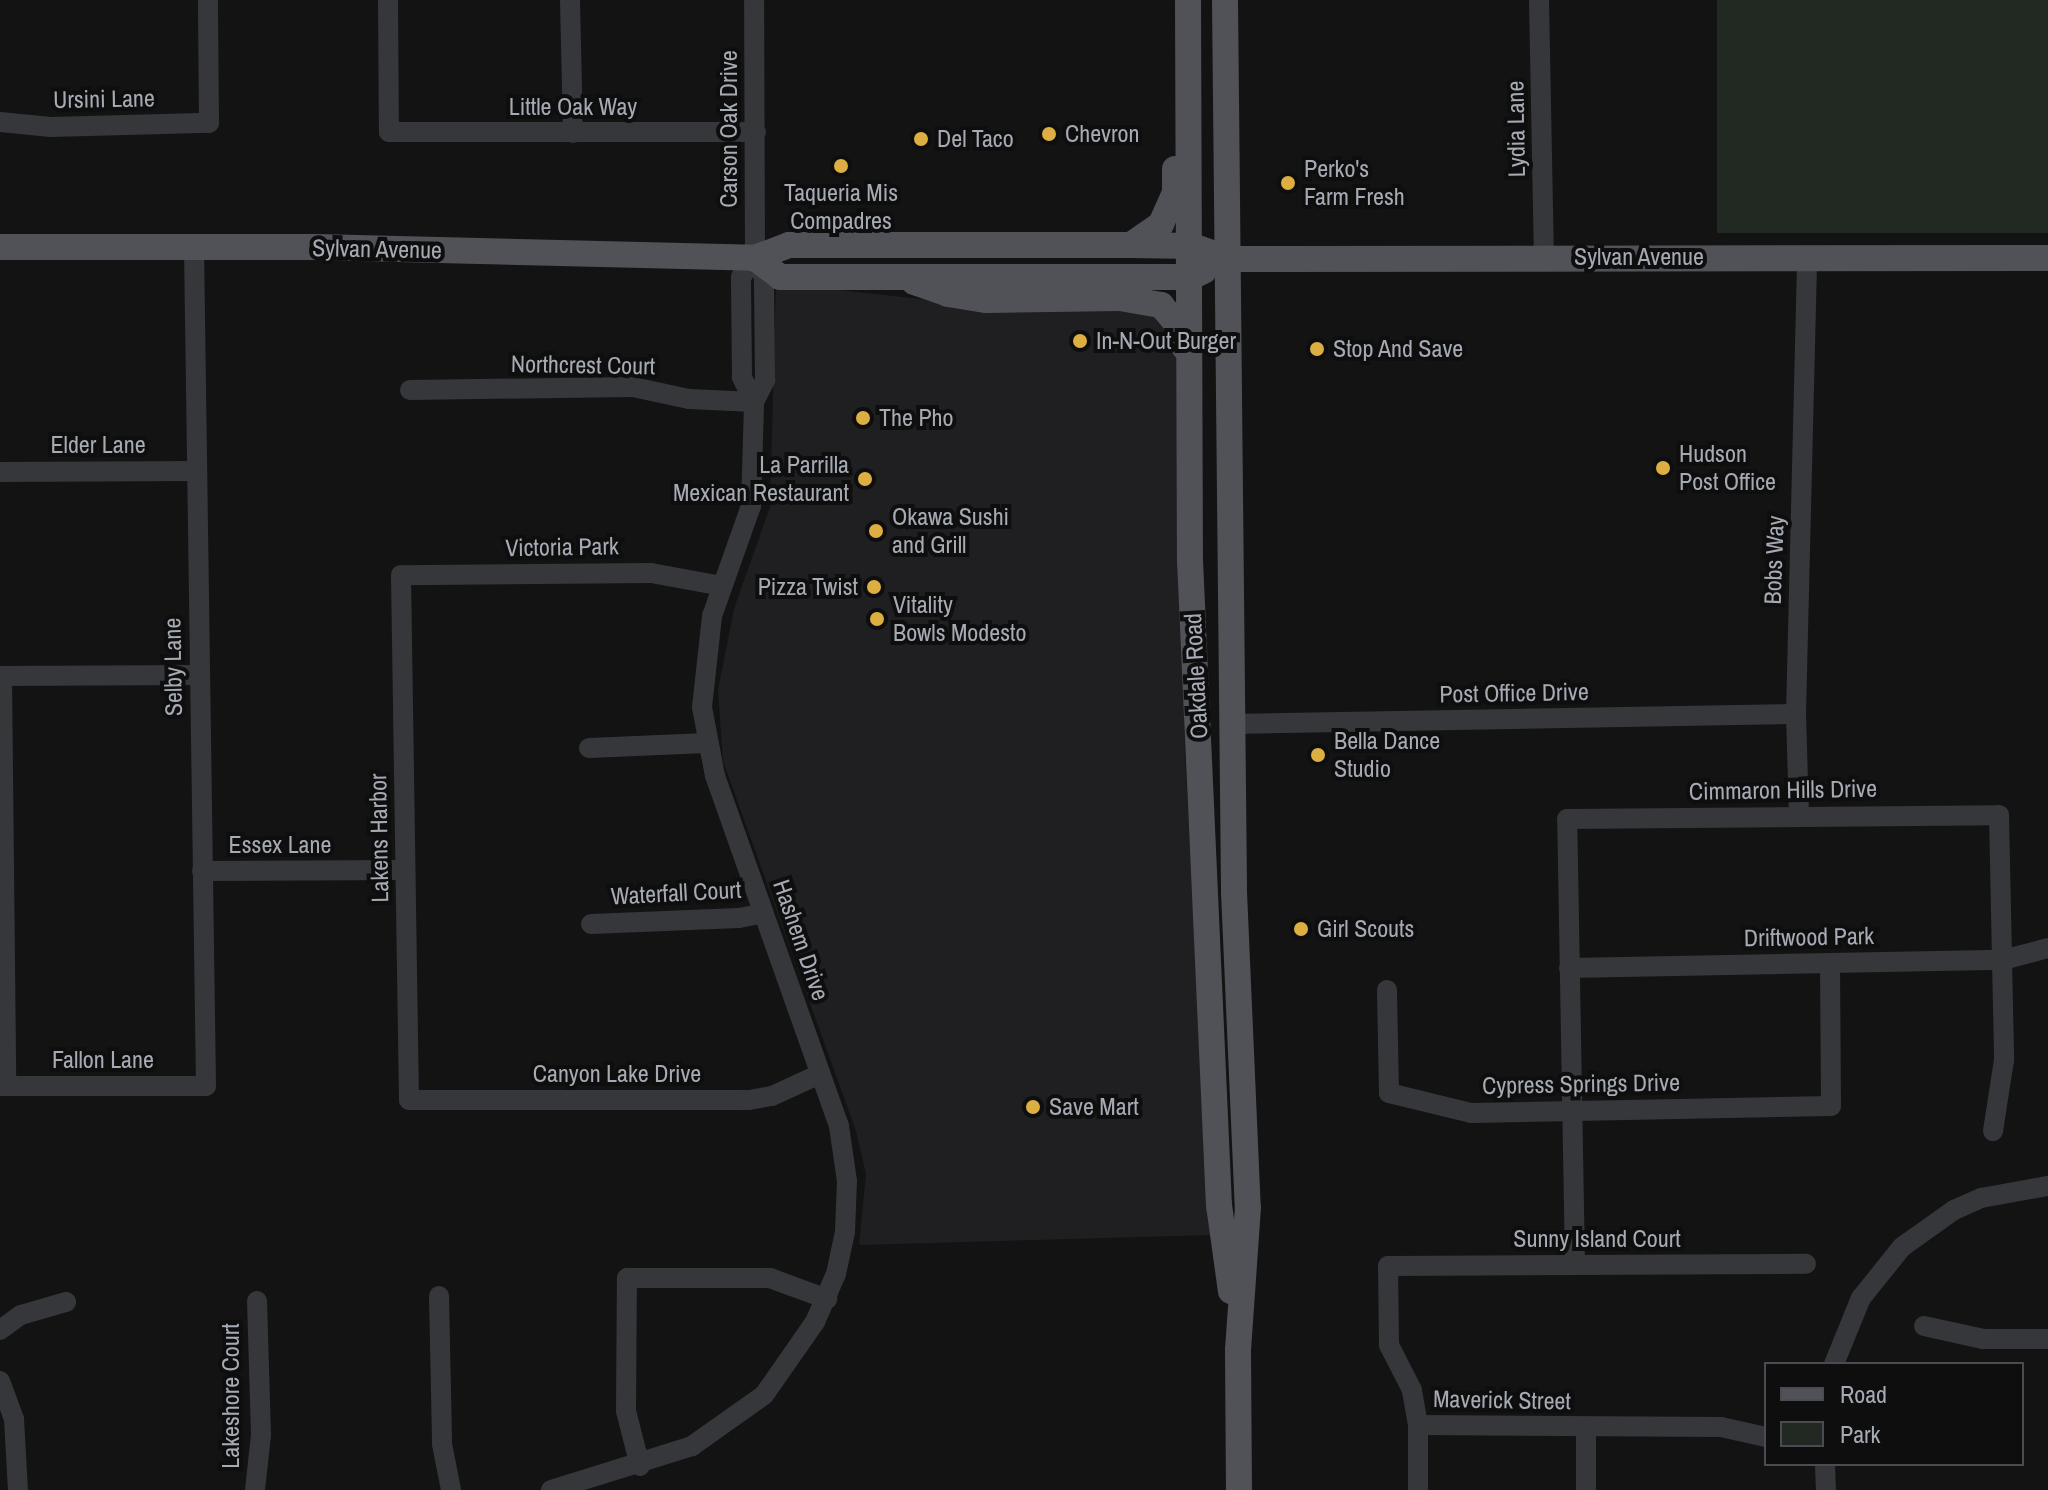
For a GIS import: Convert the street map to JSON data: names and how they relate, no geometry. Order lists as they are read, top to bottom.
{
  "streets": {
    "main road": ["Sylvan Avenue", "Oakdale Road"],
    "street": [
      "Ursini Lane",
      "Little Oak Way",
      "Carson Oak Drive",
      "Lydia Lane",
      "Northcrest Court",
      "Elder Lane",
      "Victoria Park",
      "Bobs Way",
      "Selby Lane",
      "Post Office Drive",
      "Cimmaron Hills Drive",
      "Lakens Harbor",
      "Essex Lane",
      "Waterfall Court",
      "Driftwood Park",
      "Hashem Drive",
      "Fallon Lane",
      "Canyon Lake Drive",
      "Cypress Springs Drive",
      "Sunny Island Court",
      "Lakeshore Court",
      "Maverick Street"
    ]
  },
  "crossings": [
    ["Little Oak Way", "Carson Oak Drive"],
    ["Carson Oak Drive", "Sylvan Avenue"],
    ["Carson Oak Drive", "Hashem Drive"],
    ["Lydia Lane", "Sylvan Avenue"],
    ["Sylvan Avenue", "Bobs Way"],
    ["Sylvan Avenue", "Selby Lane"],
    ["Sylvan Avenue", "Oakdale Road"],
    ["Sylvan Avenue", "Hashem Drive"],
    ["Northcrest Court", "Hashem Drive"],
    ["Elder Lane", "Selby Lane"],
    ["Victoria Park", "Lakens Harbor"],
    ["Victoria Park", "Hashem Drive"],
    ["Bobs Way", "Post Office Drive"],
    ["Bobs Way", "Cimmaron Hills Drive"],
    ["Selby Lane", "Essex Lane"],
    ["Selby Lane", "Fallon Lane"],
    ["Oakdale Road", "Post Office Drive"],
    ["Cimmaron Hills Drive", "Driftwood Park"],
    ["Lakens Harbor", "Essex Lane"],
    ["Lakens Harbor", "Canyon Lake Drive"],
    ["Waterfall Court", "Hashem Drive"],
    ["Driftwood Park", "Cypress Springs Drive"],
    ["Hashem Drive", "Canyon Lake Drive"],
    ["Sunny Island Court", "Maverick Street"]
  ],
  "places": [
    "Chevron",
    "Del Taco",
    "Taqueria Mis Compadres",
    "Perko's Farm Fresh",
    "In-N-Out Burger",
    "Stop And Save",
    "The Pho",
    "Hudson Post Office",
    "La Parrilla Mexican Restaurant",
    "Okawa Sushi and Grill",
    "Pizza Twist",
    "Vitality Bowls Modesto",
    "Bella Dance Studio",
    "Girl Scouts",
    "Save Mart"
  ],
  "legend": ["Road", "Park"]
}
